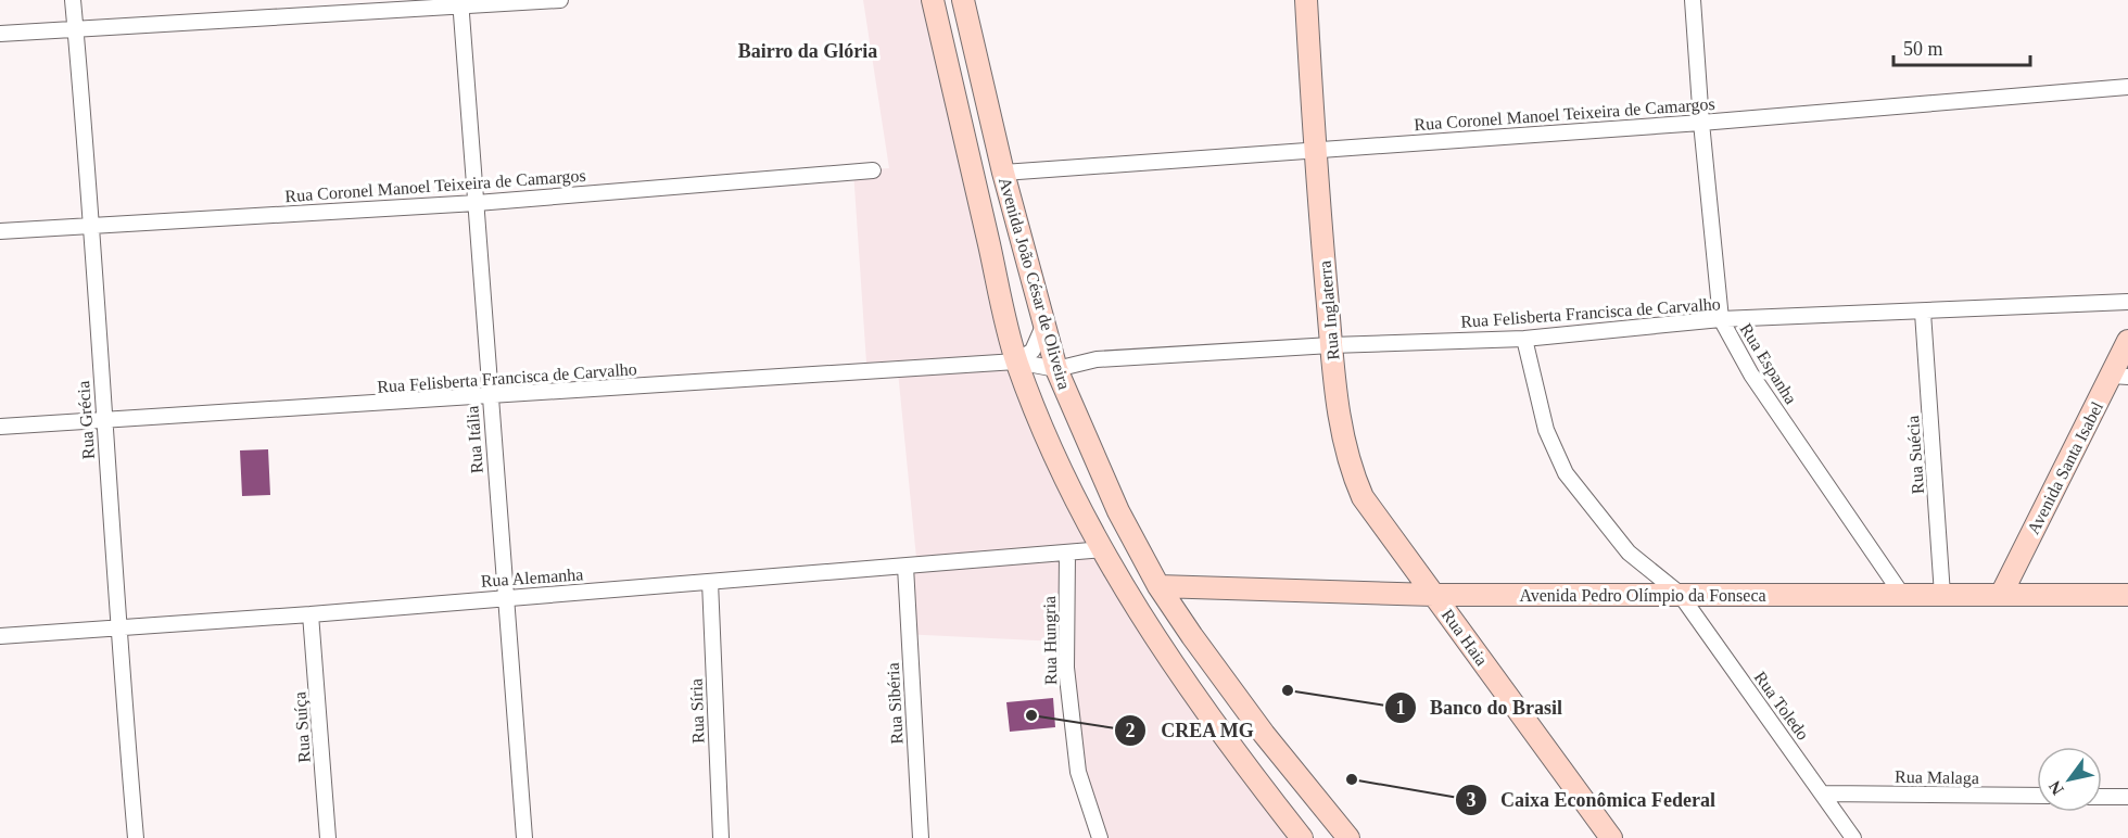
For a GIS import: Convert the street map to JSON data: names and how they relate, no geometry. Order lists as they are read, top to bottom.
{
  "streets": {
    "street": [
      "Rua Coronel Manoel Teixeira de Camargos",
      "Avenida João César de Oliveira",
      "Rua Inglaterra",
      "Rua Felisberta Francisca de Carvalho",
      "Rua Espanha",
      "Rua Grécia",
      "Rua Itália",
      "Rua Suécia",
      "Avenida Santa Isabel",
      "Rua Alemanha",
      "Avenida Pedro Olímpio da Fonseca",
      "Rua Haia",
      "Rua Hungria",
      "Rua Sibéria",
      "Rua Toledo",
      "Rua Síria",
      "Rua Suíça",
      "Rua Malaga"
    ]
  },
  "crossings": [
    ["Rua Coronel Manoel Teixeira de Camargos", "Avenida João César de Oliveira"],
    ["Rua Coronel Manoel Teixeira de Camargos", "Rua Inglaterra"],
    ["Rua Coronel Manoel Teixeira de Camargos", "Rua Espanha"],
    ["Rua Coronel Manoel Teixeira de Camargos", "Rua Grécia"],
    ["Rua Coronel Manoel Teixeira de Camargos", "Rua Itália"],
    ["Avenida João César de Oliveira", "Rua Felisberta Francisca de Carvalho"],
    ["Avenida João César de Oliveira", "Avenida Pedro Olímpio da Fonseca"],
    ["Rua Inglaterra", "Rua Felisberta Francisca de Carvalho"],
    ["Rua Inglaterra", "Avenida Pedro Olímpio da Fonseca"],
    ["Rua Inglaterra", "Rua Haia"],
    ["Rua Felisberta Francisca de Carvalho", "Rua Espanha"],
    ["Rua Felisberta Francisca de Carvalho", "Rua Grécia"],
    ["Rua Felisberta Francisca de Carvalho", "Rua Itália"],
    ["Rua Felisberta Francisca de Carvalho", "Rua Suécia"],
    ["Rua Felisberta Francisca de Carvalho", "Rua Toledo"],
    ["Rua Espanha", "Avenida Pedro Olímpio da Fonseca"],
    ["Rua Grécia", "Rua Alemanha"],
    ["Rua Itália", "Rua Alemanha"],
    ["Rua Suécia", "Avenida Pedro Olímpio da Fonseca"],
    ["Avenida Santa Isabel", "Avenida Pedro Olímpio da Fonseca"],
    ["Rua Alemanha", "Rua Hungria"],
    ["Rua Alemanha", "Rua Sibéria"],
    ["Rua Alemanha", "Rua Síria"],
    ["Rua Alemanha", "Rua Suíça"],
    ["Avenida Pedro Olímpio da Fonseca", "Rua Haia"],
    ["Avenida Pedro Olímpio da Fonseca", "Rua Toledo"],
    ["Rua Toledo", "Rua Malaga"]
  ],
  "districts": ["Bairro da Glória"],
  "places": ["Banco do Brasil", "CREA MG", "Caixa Econômica Federal"],
  "scale_bar": "50 m",
  "north": "bottom left"
}
